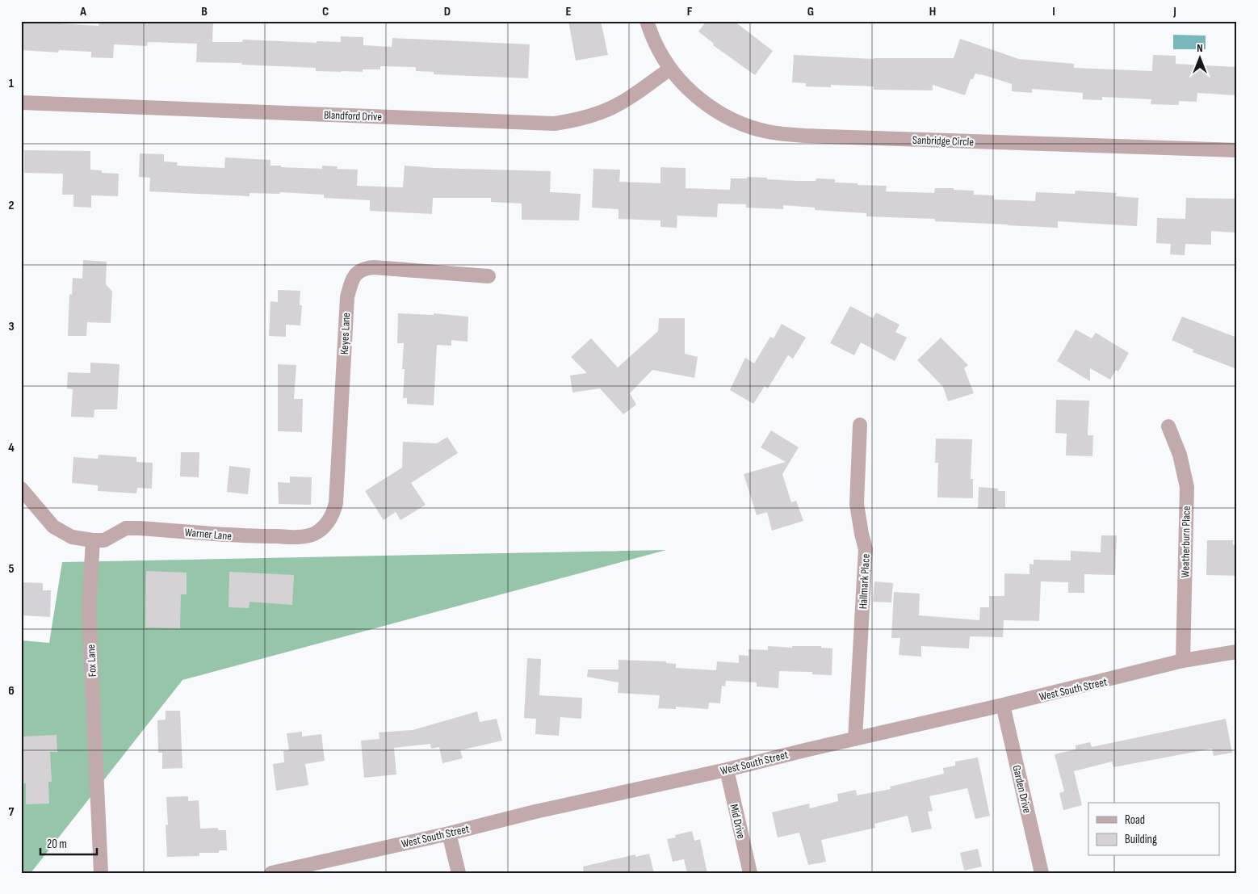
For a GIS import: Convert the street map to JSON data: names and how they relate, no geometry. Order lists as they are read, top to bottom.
{
  "streets": {
    "street": [
      "Blandford Drive",
      "Sanbridge Circle",
      "Keyes Lane",
      "Warner Lane",
      "Weatherburn Place",
      "Hallmark Place",
      "Fox Lane",
      "West South Street",
      "Garden Drive",
      "Mid Drive"
    ]
  },
  "crossings": [
    ["Blandford Drive", "Sanbridge Circle"],
    ["Keyes Lane", "Warner Lane"],
    ["Warner Lane", "Fox Lane"],
    ["Weatherburn Place", "West South Street"],
    ["Hallmark Place", "West South Street"],
    ["West South Street", "Garden Drive"],
    ["West South Street", "Mid Drive"]
  ],
  "legend": ["Road", "Building"],
  "scale_bar": "20 m",
  "north": "top",
  "grid": {
    "columns": [
      "A",
      "B",
      "C",
      "D",
      "E",
      "F",
      "G",
      "H",
      "I",
      "J"
    ],
    "rows": [
      "1",
      "2",
      "3",
      "4",
      "5",
      "6",
      "7"
    ]
  }
}
